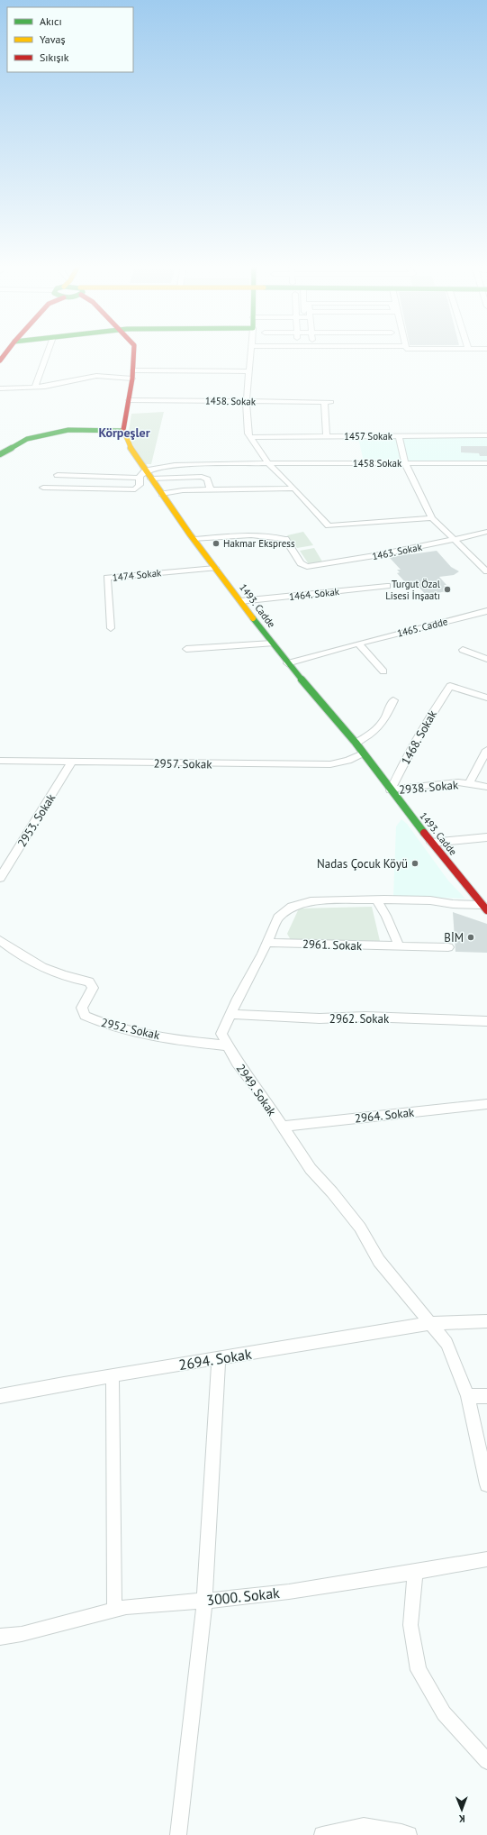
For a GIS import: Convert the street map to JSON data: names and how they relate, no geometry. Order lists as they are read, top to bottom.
{
  "streets": {
    "main road": ["1493. Cadde"],
    "street": [
      "1458. Sokak",
      "1457 Sokak",
      "1458 Sokak",
      "1463. Sokak",
      "1474 Sokak",
      "1464. Sokak",
      "1465. Cadde",
      "1468. Sokak",
      "2957. Sokak",
      "2938. Sokak",
      "2953. Sokak",
      "2961. Sokak",
      "2962. Sokak",
      "2952. Sokak",
      "2949. Sokak",
      "2964. Sokak",
      "2694. Sokak",
      "3000. Sokak"
    ]
  },
  "crossings": [
    ["1458 Sokak", "1493. Cadde"],
    ["1463. Sokak", "1493. Cadde"],
    ["1474 Sokak", "1493. Cadde"],
    ["1464. Sokak", "1493. Cadde"],
    ["1493. Cadde", "1465. Cadde"],
    ["1493. Cadde", "1468. Sokak"],
    ["1493. Cadde", "2957. Sokak"],
    ["1493. Cadde", "2938. Sokak"],
    ["1493. Cadde", "2949. Sokak"],
    ["1468. Sokak", "2938. Sokak"],
    ["2957. Sokak", "2953. Sokak"],
    ["2961. Sokak", "2949. Sokak"],
    ["2962. Sokak", "2949. Sokak"],
    ["2952. Sokak", "2949. Sokak"],
    ["2949. Sokak", "2964. Sokak"],
    ["2949. Sokak", "2694. Sokak"]
  ],
  "districts": ["Körpeşler"],
  "places": [
    "Hakmar Ekspress",
    "Turgut Özal Lisesi İnşaatı",
    "Nadas Çocuk Köyü",
    "BİM"
  ],
  "legend": ["Akıcı", "Yavaş", "Sıkışık"],
  "north": "bottom"
}
